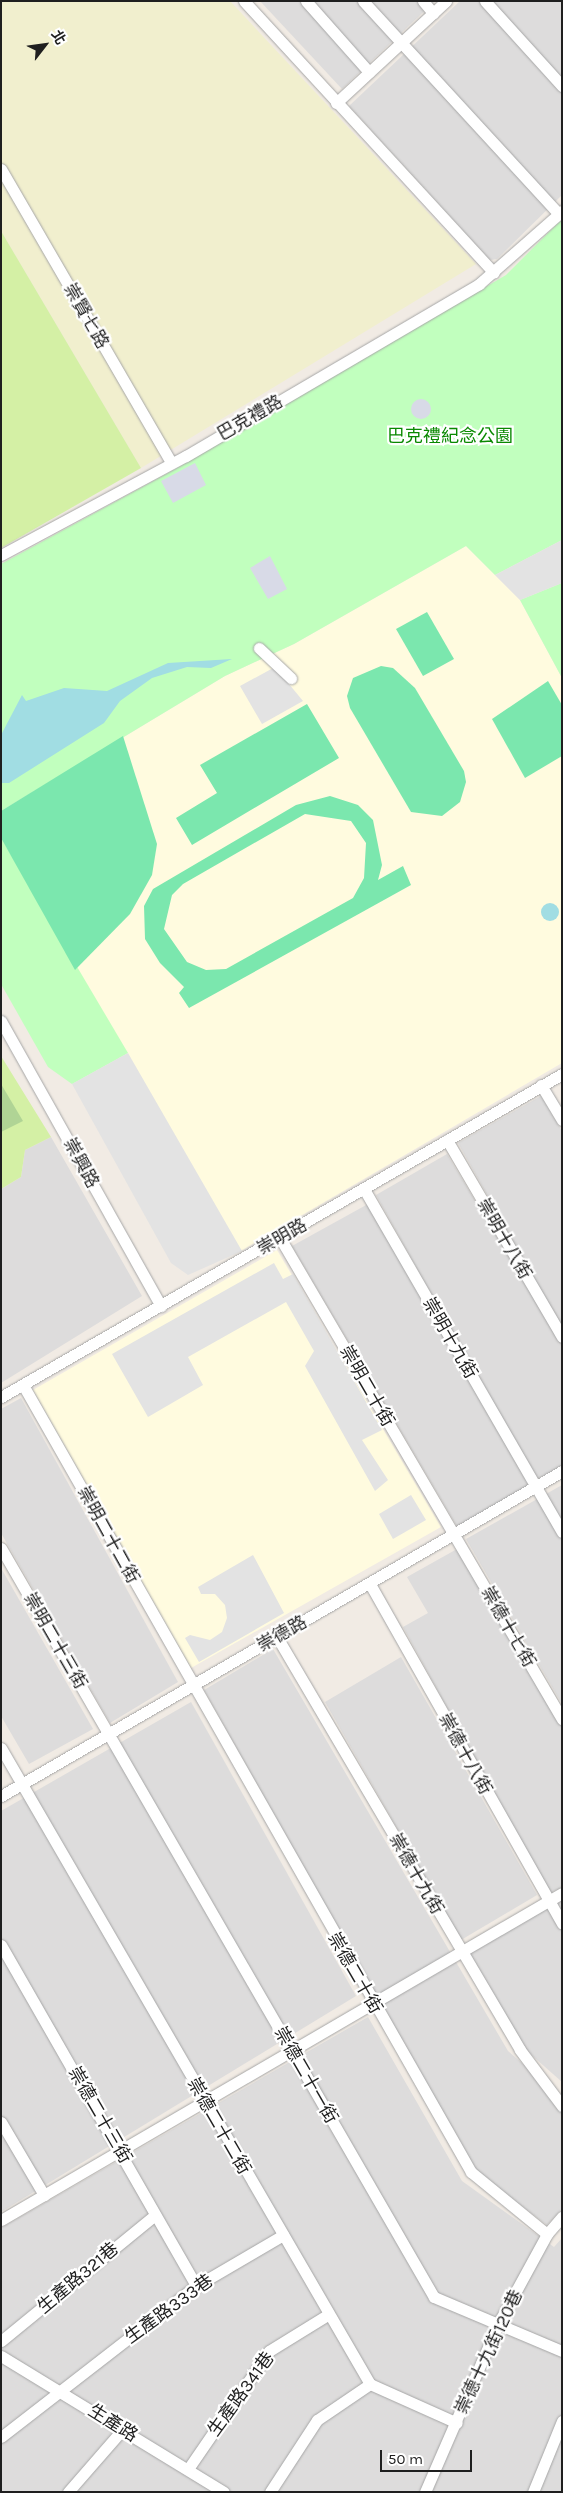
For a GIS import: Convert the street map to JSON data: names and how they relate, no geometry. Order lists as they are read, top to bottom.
{
  "streets": {
    "street": [
      "崇賢七路",
      "巴克禮路",
      "崇興路",
      "崇明路",
      "崇明十八街",
      "崇明十九街",
      "崇明二十街",
      "崇明二十二街",
      "崇德十七街",
      "崇德路",
      "崇明二十三街",
      "崇德十八街",
      "崇德十九街",
      "崇德二十街",
      "崇德二十一街",
      "崇德二十三街",
      "崇德二十二街",
      "生產路321巷",
      "生產路333巷",
      "崇德十九街120巷",
      "生產路341巷",
      "生產路"
    ]
  },
  "crossings": [
    ["崇賢七路", "巴克禮路"],
    ["崇興路", "崇明路"],
    ["崇明路", "崇明十八街"],
    ["崇明路", "崇明十九街"],
    ["崇明路", "崇明二十街"],
    ["崇明路", "崇明二十二街"],
    ["崇明十九街", "崇德路"],
    ["崇明二十街", "崇德十七街"],
    ["崇明二十街", "崇德路"],
    ["崇明二十二街", "崇德路"],
    ["崇明二十二街", "崇德二十街"],
    ["崇德十七街", "崇德路"],
    ["崇德路", "崇明二十三街"],
    ["崇德路", "崇德十八街"],
    ["崇德路", "崇德十九街"],
    ["崇德路", "崇德二十街"],
    ["崇德路", "崇德二十一街"],
    ["崇德路", "崇德二十二街"],
    ["崇明二十三街", "崇德二十一街"],
    ["崇德二十街", "崇德十九街120巷"],
    ["崇德二十一街", "崇德十九街120巷"],
    ["崇德二十三街", "生產路321巷"],
    ["崇德二十三街", "生產路333巷"],
    ["崇德二十二街", "生產路333巷"],
    ["崇德二十二街", "生產路341巷"],
    ["生產路333巷", "生產路"],
    ["生產路341巷", "生產路"]
  ],
  "parks": ["巴克禮紀念公園"],
  "scale_bar": "50 m",
  "north": "top right"
}
